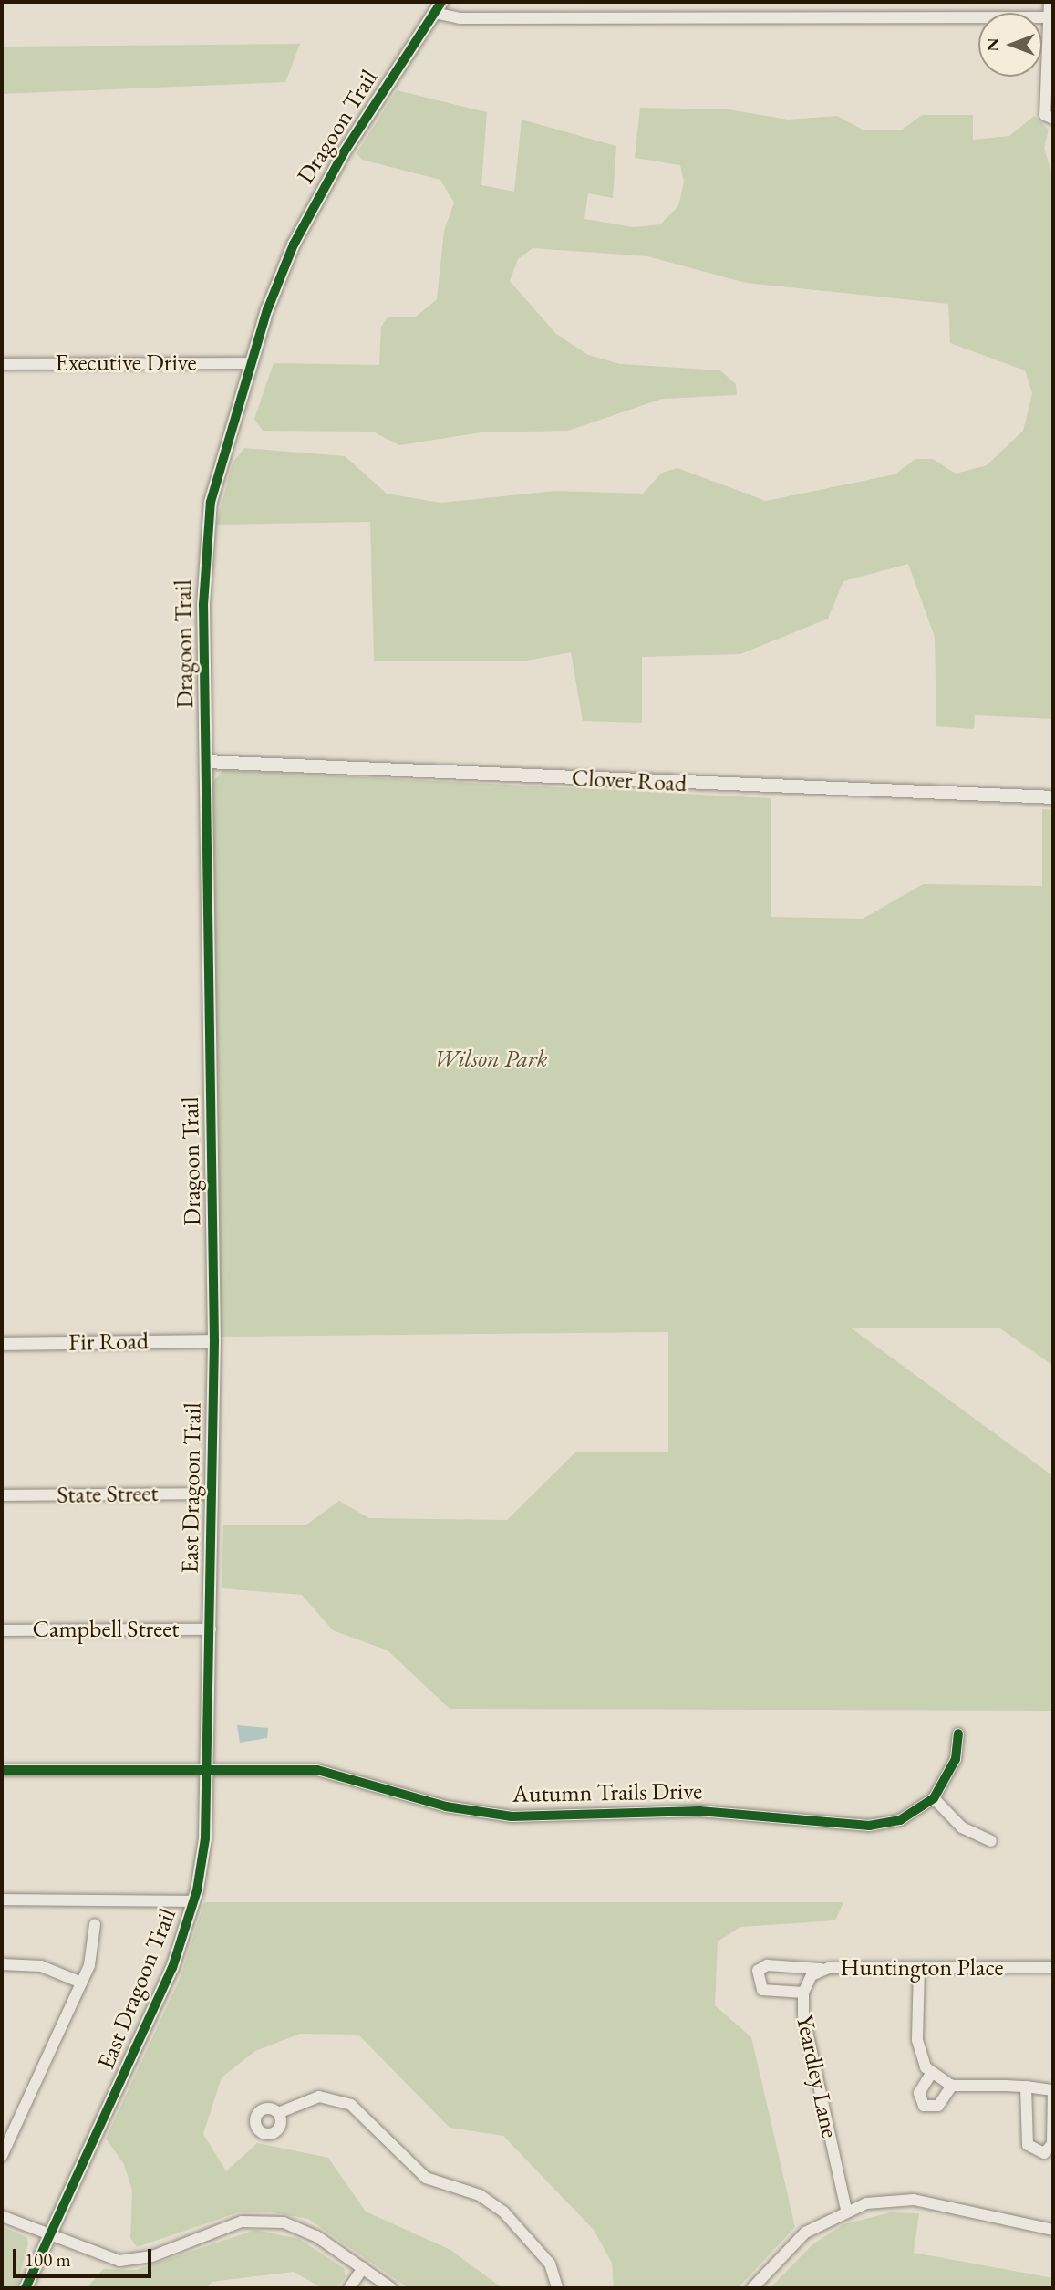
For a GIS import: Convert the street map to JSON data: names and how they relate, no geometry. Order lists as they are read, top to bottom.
{
  "streets": {
    "street": [
      "Dragoon Trail",
      "Executive Drive",
      "Clover Road",
      "Fir Road",
      "East Dragoon Trail",
      "State Street",
      "Campbell Street",
      "Autumn Trails Drive",
      "Huntington Place",
      "Yeardley Lane"
    ]
  },
  "crossings": [
    ["Dragoon Trail", "Executive Drive"],
    ["Dragoon Trail", "Clover Road"],
    ["Dragoon Trail", "Fir Road"],
    ["Dragoon Trail", "East Dragoon Trail"],
    ["Fir Road", "East Dragoon Trail"],
    ["East Dragoon Trail", "State Street"],
    ["East Dragoon Trail", "Campbell Street"],
    ["East Dragoon Trail", "Autumn Trails Drive"],
    ["Huntington Place", "Yeardley Lane"]
  ],
  "parks": ["Wilson Park"],
  "scale_bar": "100 m",
  "north": "left"
}
